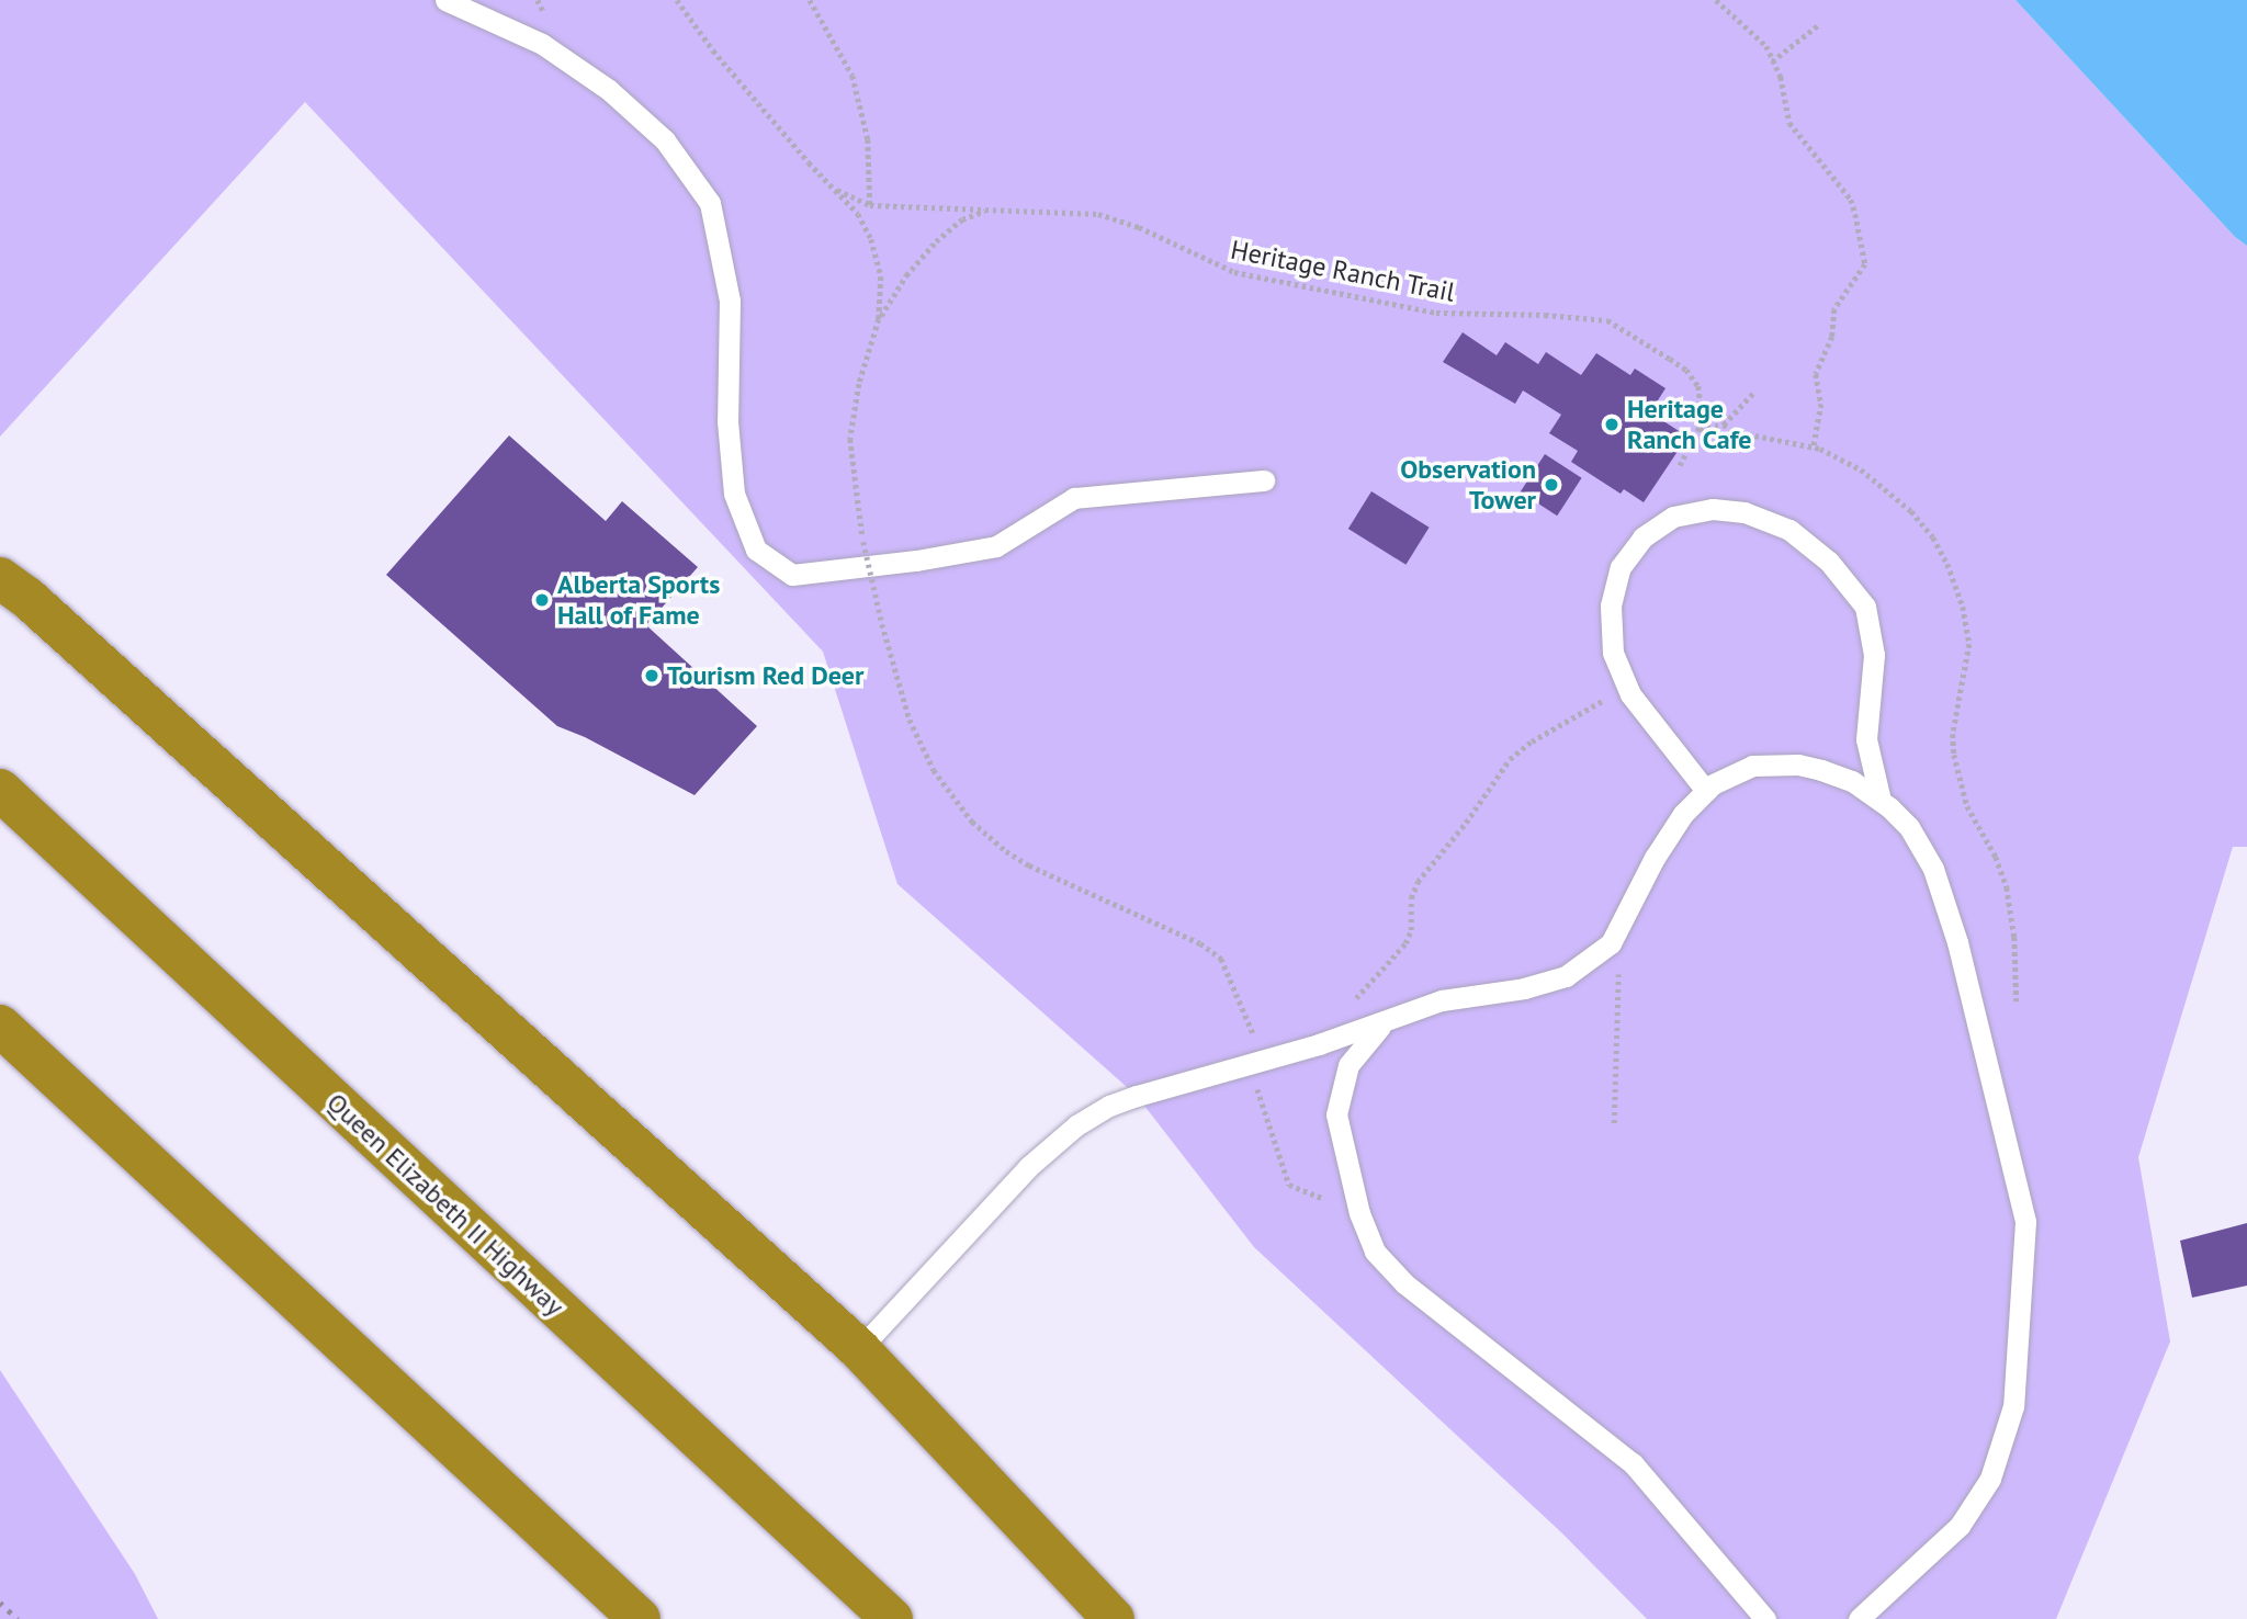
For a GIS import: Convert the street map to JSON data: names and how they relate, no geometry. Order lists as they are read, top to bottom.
{
  "streets": {
    "highway": ["Queen Elizabeth II Highway"],
    "path": ["Heritage Ranch Trail"]
  },
  "places": [
    "Heritage Ranch Cafe",
    "Observation Tower",
    "Alberta Sports Hall of Fame",
    "Tourism Red Deer"
  ]
}
